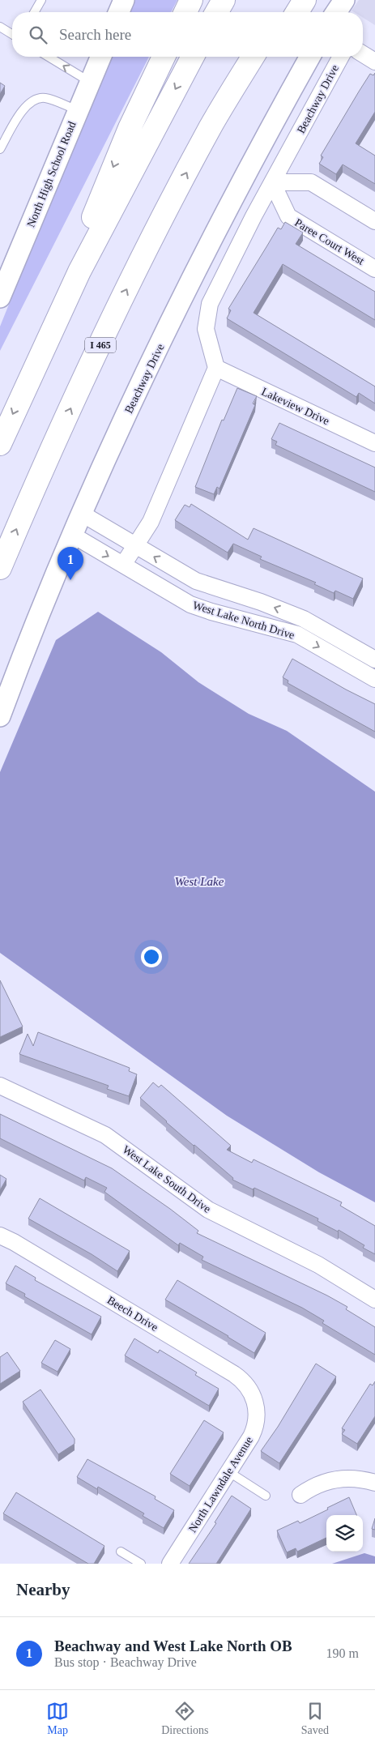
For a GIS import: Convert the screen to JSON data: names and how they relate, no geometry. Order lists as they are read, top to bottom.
{
  "streets": {
    "highway": ["I 465"],
    "street": [
      "Beachway Drive",
      "North High School Road",
      "Paree Court West",
      "Lakeview Drive",
      "West Lake North Drive",
      "West Lake South Drive",
      "Beech Drive",
      "North Lawndale Avenue"
    ]
  },
  "crossings": [
    ["Beachway Drive", "Paree Court West"],
    ["Beachway Drive", "Lakeview Drive"],
    ["Beachway Drive", "West Lake North Drive"],
    ["Beech Drive", "North Lawndale Avenue"]
  ],
  "water": ["West Lake"],
  "page": {
    "search": "Search here",
    "pins": "1",
    "heading": "Nearby",
    "list": [
      {
        "mark": "1",
        "name": "Beachway and West Lake North OB",
        "note": "Bus stop · Beachway Drive",
        "value": "190 m"
      }
    ],
    "nav": ["Map", "Directions", "Saved"]
  }
}
